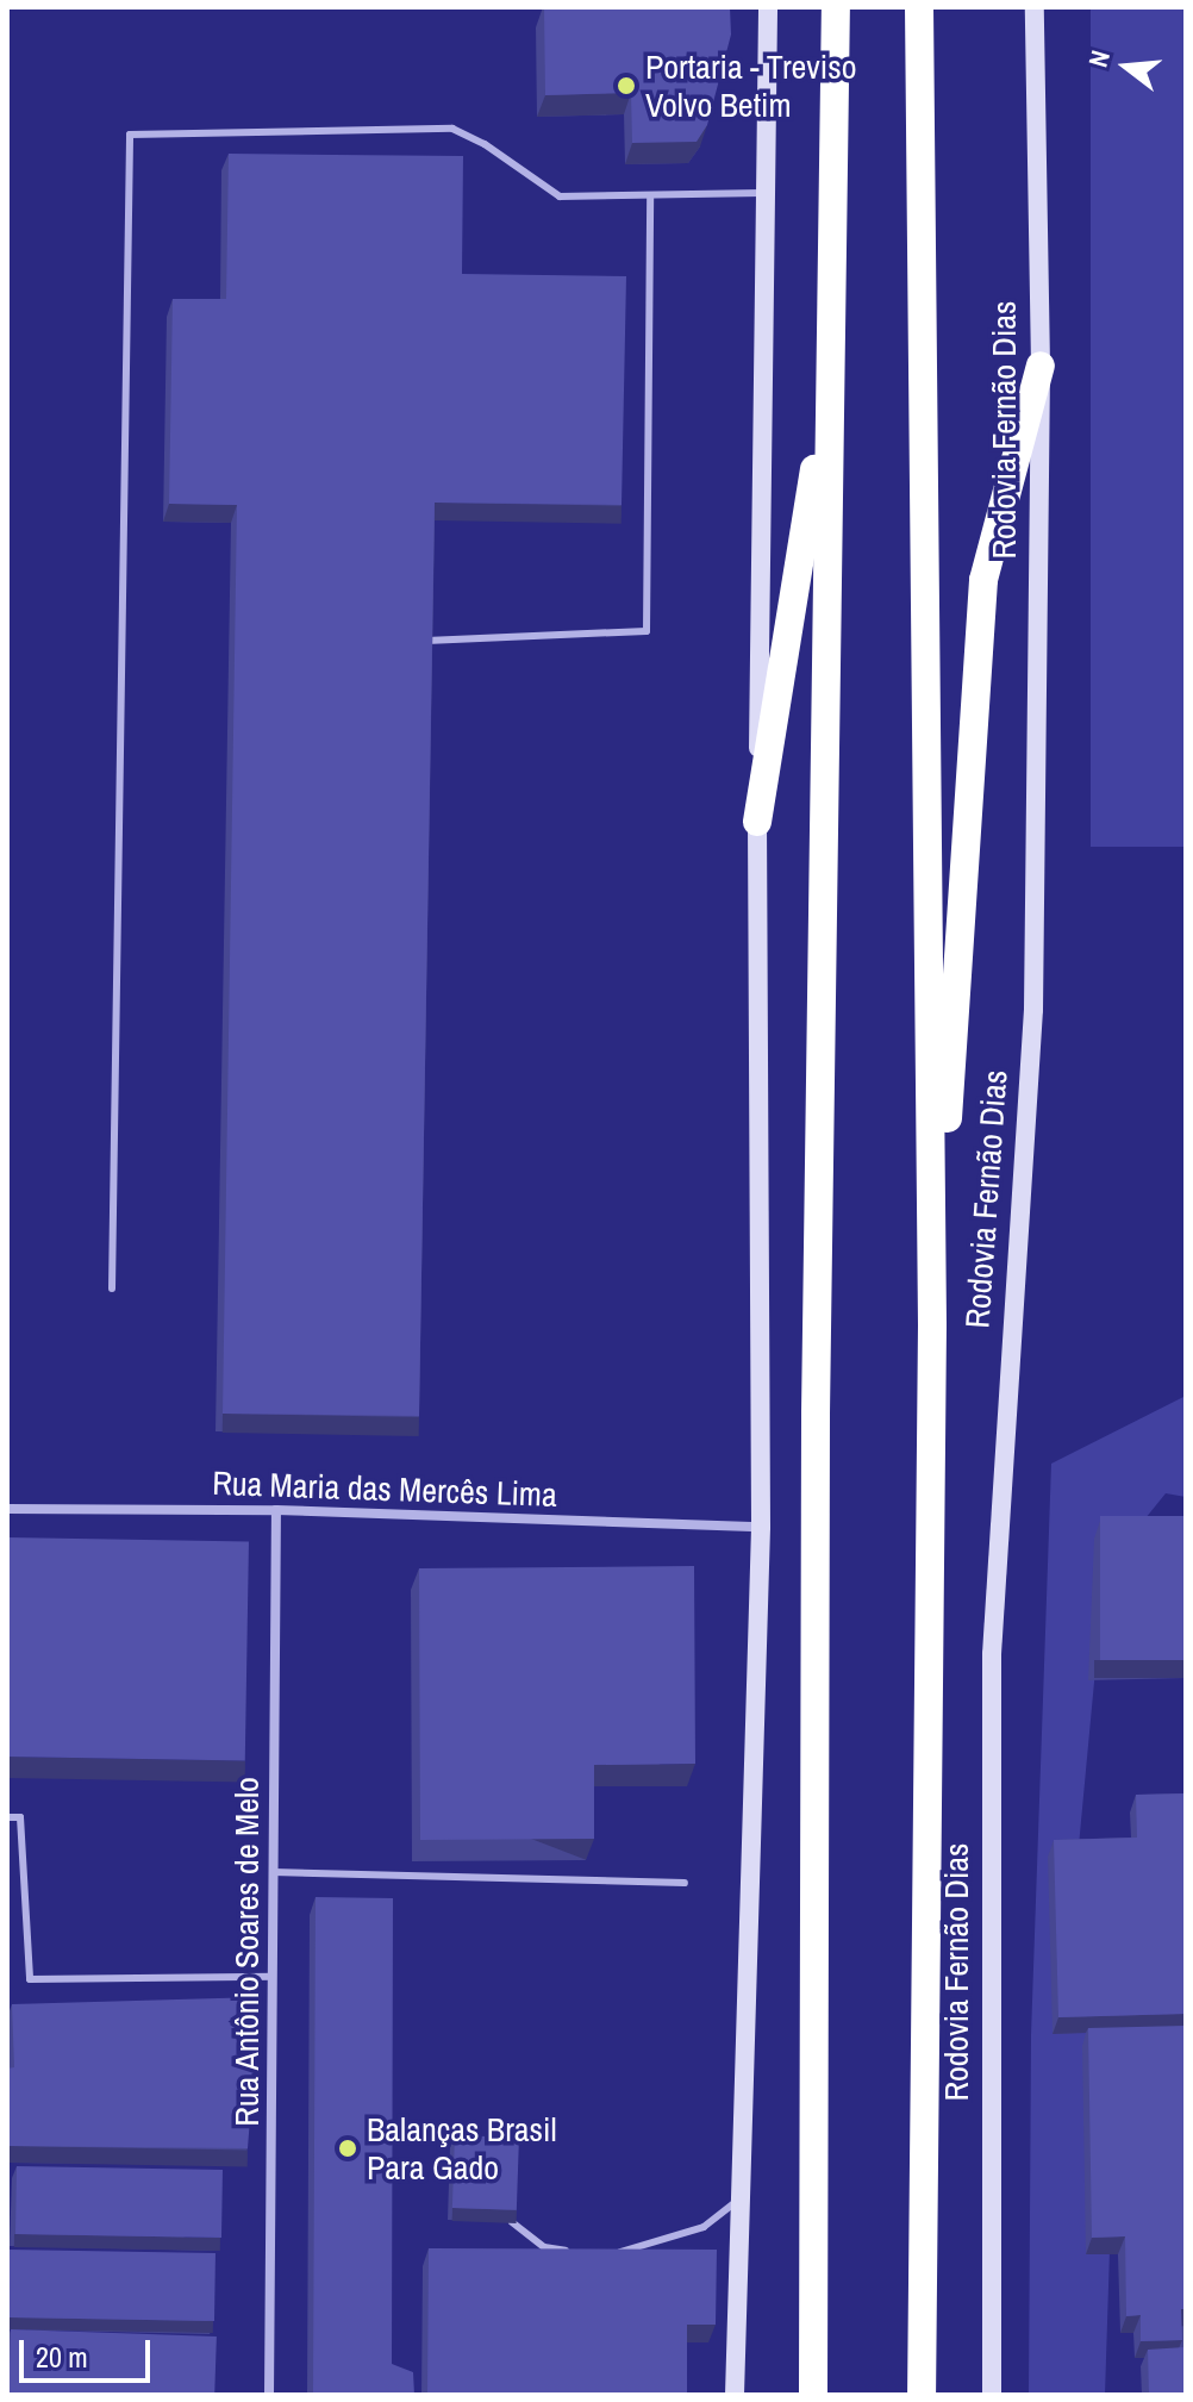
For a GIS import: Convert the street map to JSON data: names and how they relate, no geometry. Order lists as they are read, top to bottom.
{
  "streets": {
    "highway": ["Rodovia Fernão Dias"],
    "street": ["Rua Maria das Mercês Lima", "Rua Antônio Soares de Melo"]
  },
  "crossings": [
    ["Rua Maria das Mercês Lima", "Rua Antônio Soares de Melo"]
  ],
  "places": ["Portaria - Treviso Volvo Betim", "Balanças Brasil Para Gado"],
  "scale_bar": "20 m",
  "north": "left"
}
